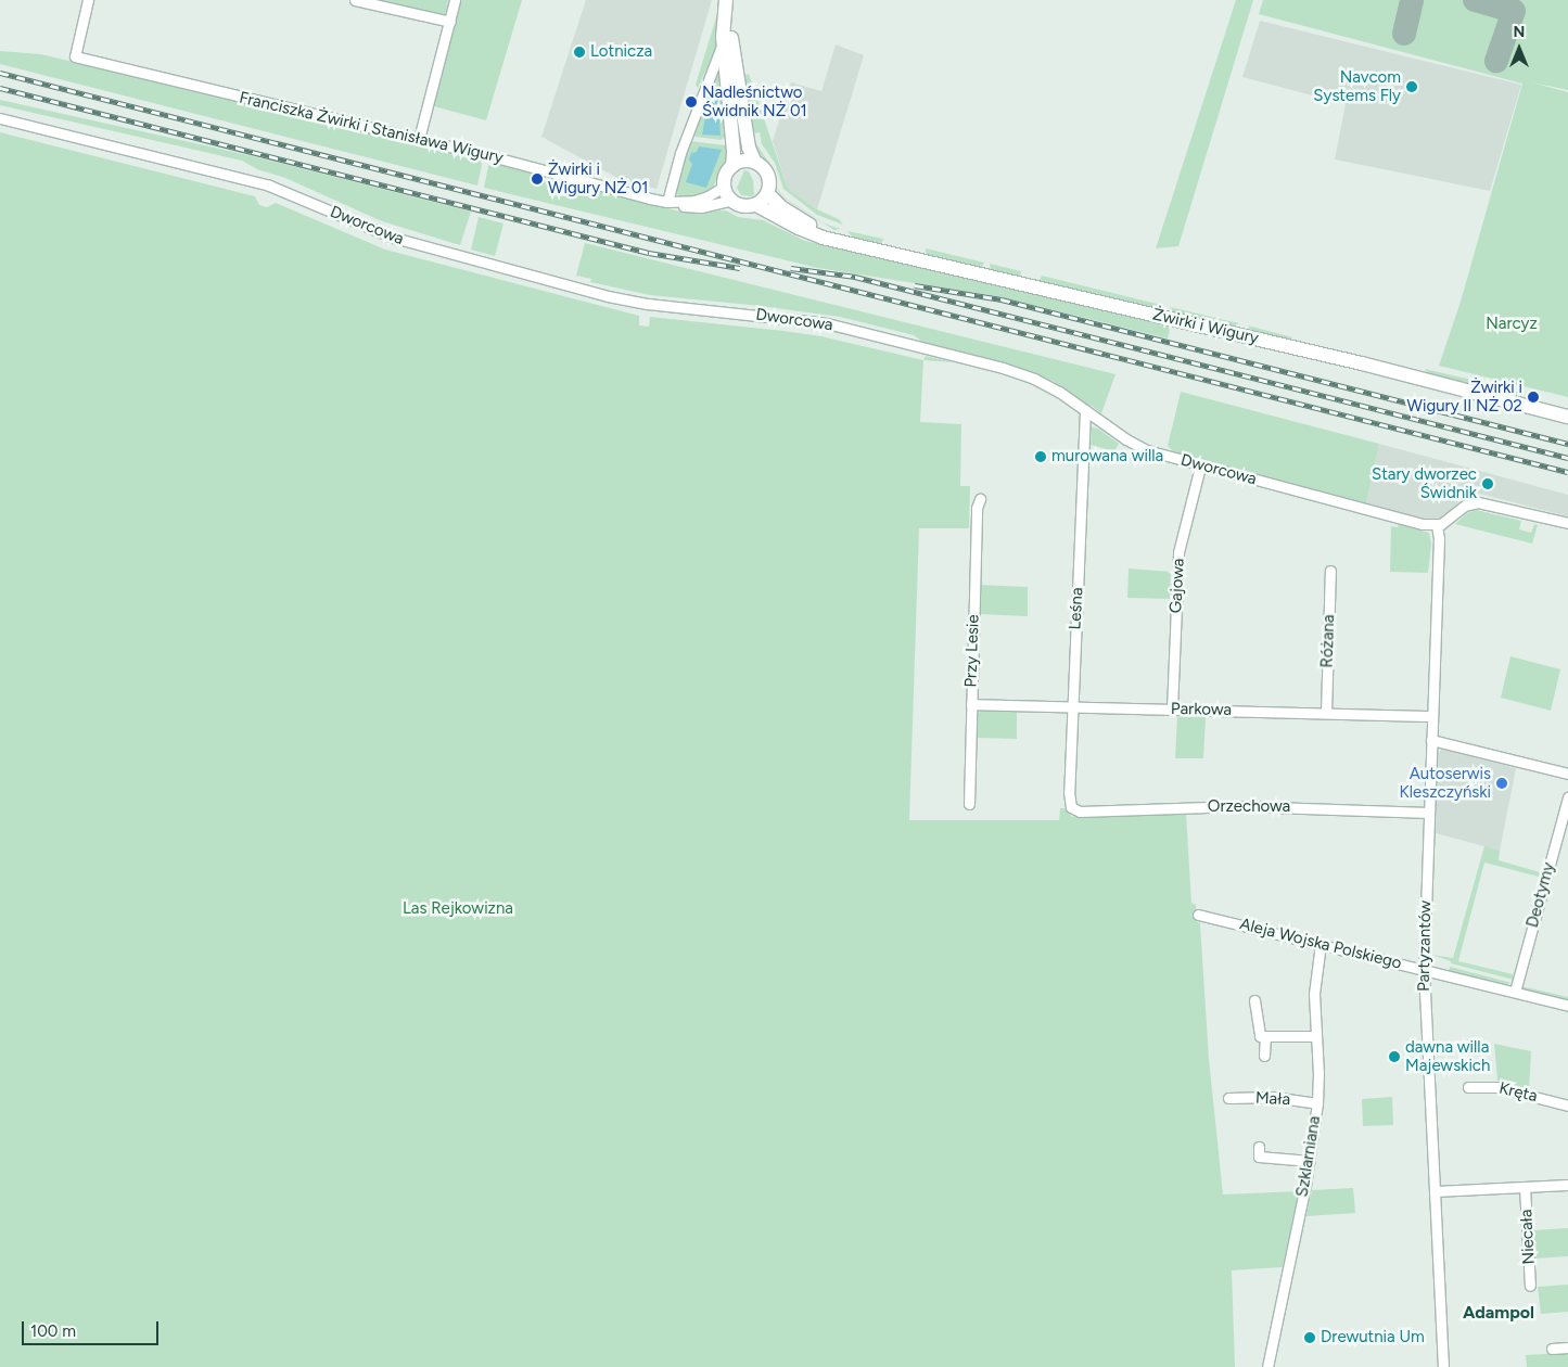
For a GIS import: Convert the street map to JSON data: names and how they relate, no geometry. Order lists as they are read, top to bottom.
{
  "streets": {
    "main road": ["Żwirki i Wigury"],
    "street": [
      "Franciszka Żwirki i Stanisława Wigury",
      "Dworcowa",
      "Gajowa",
      "Leśna",
      "Różana",
      "Przy Lesie",
      "Parkowa",
      "Orzechowa",
      "Deotymy",
      "Aleja Wojska Polskiego",
      "Partyzantów",
      "Kręta",
      "Mała",
      "Szklarniana",
      "Niecała"
    ]
  },
  "crossings": [
    ["Franciszka Żwirki i Stanisława Wigury", "Żwirki i Wigury"],
    ["Dworcowa", "Gajowa"],
    ["Dworcowa", "Leśna"],
    ["Dworcowa", "Partyzantów"],
    ["Gajowa", "Parkowa"],
    ["Leśna", "Parkowa"],
    ["Leśna", "Orzechowa"],
    ["Różana", "Parkowa"],
    ["Przy Lesie", "Parkowa"],
    ["Parkowa", "Partyzantów"],
    ["Orzechowa", "Partyzantów"],
    ["Deotymy", "Aleja Wojska Polskiego"],
    ["Aleja Wojska Polskiego", "Partyzantów"],
    ["Aleja Wojska Polskiego", "Szklarniana"],
    ["Mała", "Szklarniana"]
  ],
  "districts": ["Adampol"],
  "parks": ["Narcyz", "Las Rejkowizna"],
  "places": [
    "Lotnicza",
    "Navcom Systems Fly",
    "Nadleśnictwo Świdnik NŻ 01",
    "Żwirki i Wigury NŻ 01",
    "Żwirki i Wigury II NŻ 02",
    "murowana willa",
    "Stary dworzec Świdnik",
    "Autoserwis Kleszczyński",
    "dawna willa Majewskich",
    "Drewutnia Um"
  ],
  "scale_bar": "100 m",
  "north": "top"
}
